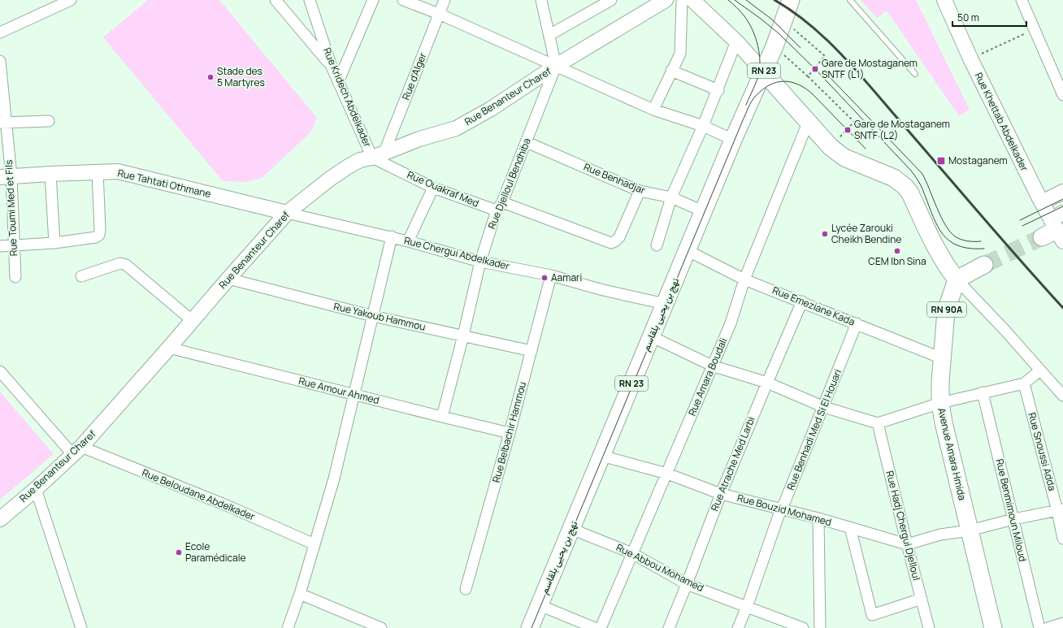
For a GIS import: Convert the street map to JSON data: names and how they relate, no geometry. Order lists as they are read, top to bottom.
{
  "streets": {
    "main road": [
      "RN 23",
      "Rue Benanteur Charef",
      "Rue Khettab Abdelkader",
      "Rue Tahtati Othmane",
      "RN 90A",
      "نهج بن يحيى بلقاسم",
      "Avenue Amara Hmida"
    ],
    "street": [
      "Rue d'Alger",
      "Rue Kridech Abdelkader",
      "Rue Benhadjar",
      "Rue Djelloul Bendhiba",
      "Rue Ouakraf Med",
      "Rue Toumi Med et Fils",
      "Rue Chergui Abdelkader",
      "Rue Emeziane Kada",
      "Rue Yakoub Hammou",
      "Rue Amara Boudali",
      "Rue Amour Ahmed",
      "Rue Benhadi Med Si El Houari",
      "Rue Belbachir Hammou",
      "Rue Snoussi Adda",
      "Rue Atrache Med Larbi",
      "Rue Beloudane Abdelkader",
      "Rue Bouzid Mohamed",
      "Rue Benmimoun Miloud",
      "Rue Hadj Chergui Djelloul",
      "Rue Abbou Mohamed"
    ]
  },
  "crossings": [
    ["Rue d'Alger", "Rue Benanteur Charef"],
    ["Rue d'Alger", "Rue Kridech Abdelkader"],
    ["Rue d'Alger", "Rue Ouakraf Med"],
    ["Rue Benanteur Charef", "Rue Kridech Abdelkader"],
    ["Rue Benanteur Charef", "Rue Tahtati Othmane"],
    ["Rue Benanteur Charef", "Rue Djelloul Bendhiba"],
    ["Rue Benanteur Charef", "Rue Ouakraf Med"],
    ["Rue Benanteur Charef", "Rue Chergui Abdelkader"],
    ["Rue Benanteur Charef", "Rue Yakoub Hammou"],
    ["Rue Benanteur Charef", "Rue Amour Ahmed"],
    ["Rue Benanteur Charef", "Rue Beloudane Abdelkader"],
    ["Rue Kridech Abdelkader", "Rue Ouakraf Med"],
    ["Rue Benhadjar", "Rue Djelloul Bendhiba"],
    ["Rue Benhadjar", "Rue Ouakraf Med"],
    ["Rue Benhadjar", "نهج بن يحيى بلقاسم"],
    ["Rue Tahtati Othmane", "Rue Toumi Med et Fils"],
    ["Rue Tahtati Othmane", "Rue Chergui Abdelkader"],
    ["Rue Djelloul Bendhiba", "Rue Ouakraf Med"],
    ["Rue Djelloul Bendhiba", "Rue Chergui Abdelkader"],
    ["Rue Djelloul Bendhiba", "Rue Yakoub Hammou"],
    ["Rue Djelloul Bendhiba", "Rue Amour Ahmed"],
    ["Rue Chergui Abdelkader", "نهج بن يحيى بلقاسم"],
    ["Rue Chergui Abdelkader", "Rue Belbachir Hammou"],
    ["Rue Emeziane Kada", "نهج بن يحيى بلقاسم"],
    ["Rue Emeziane Kada", "Rue Amara Boudali"],
    ["Rue Emeziane Kada", "Rue Benhadi Med Si El Houari"],
    ["Rue Emeziane Kada", "Avenue Amara Hmida"],
    ["Rue Emeziane Kada", "Rue Atrache Med Larbi"],
    ["نهج بن يحيى بلقاسم", "Rue Bouzid Mohamed"],
    ["نهج بن يحيى بلقاسم", "Rue Abbou Mohamed"],
    ["Rue Yakoub Hammou", "Rue Belbachir Hammou"],
    ["Rue Amara Boudali", "Rue Bouzid Mohamed"],
    ["Rue Amara Boudali", "Rue Abbou Mohamed"],
    ["Rue Amour Ahmed", "Rue Belbachir Hammou"],
    ["Rue Benhadi Med Si El Houari", "Rue Bouzid Mohamed"],
    ["Rue Benhadi Med Si El Houari", "Rue Abbou Mohamed"],
    ["Rue Atrache Med Larbi", "Rue Bouzid Mohamed"],
    ["Rue Atrache Med Larbi", "Rue Abbou Mohamed"],
    ["Rue Bouzid Mohamed", "Rue Hadj Chergui Djelloul"]
  ],
  "places": {
    "transit": ["Gare de Mostaganem SNTF (L1)", "Gare de Mostaganem SNTF (L2)", "Mostaganem"],
    "other": [
      "Stade des 5 Martyres",
      "Lycée Zarouki Cheikh Bendine",
      "CEM Ibn Sina",
      "Aamari",
      "Ecole Paramédicale"
    ]
  },
  "scale_bar": "50 m"
}
